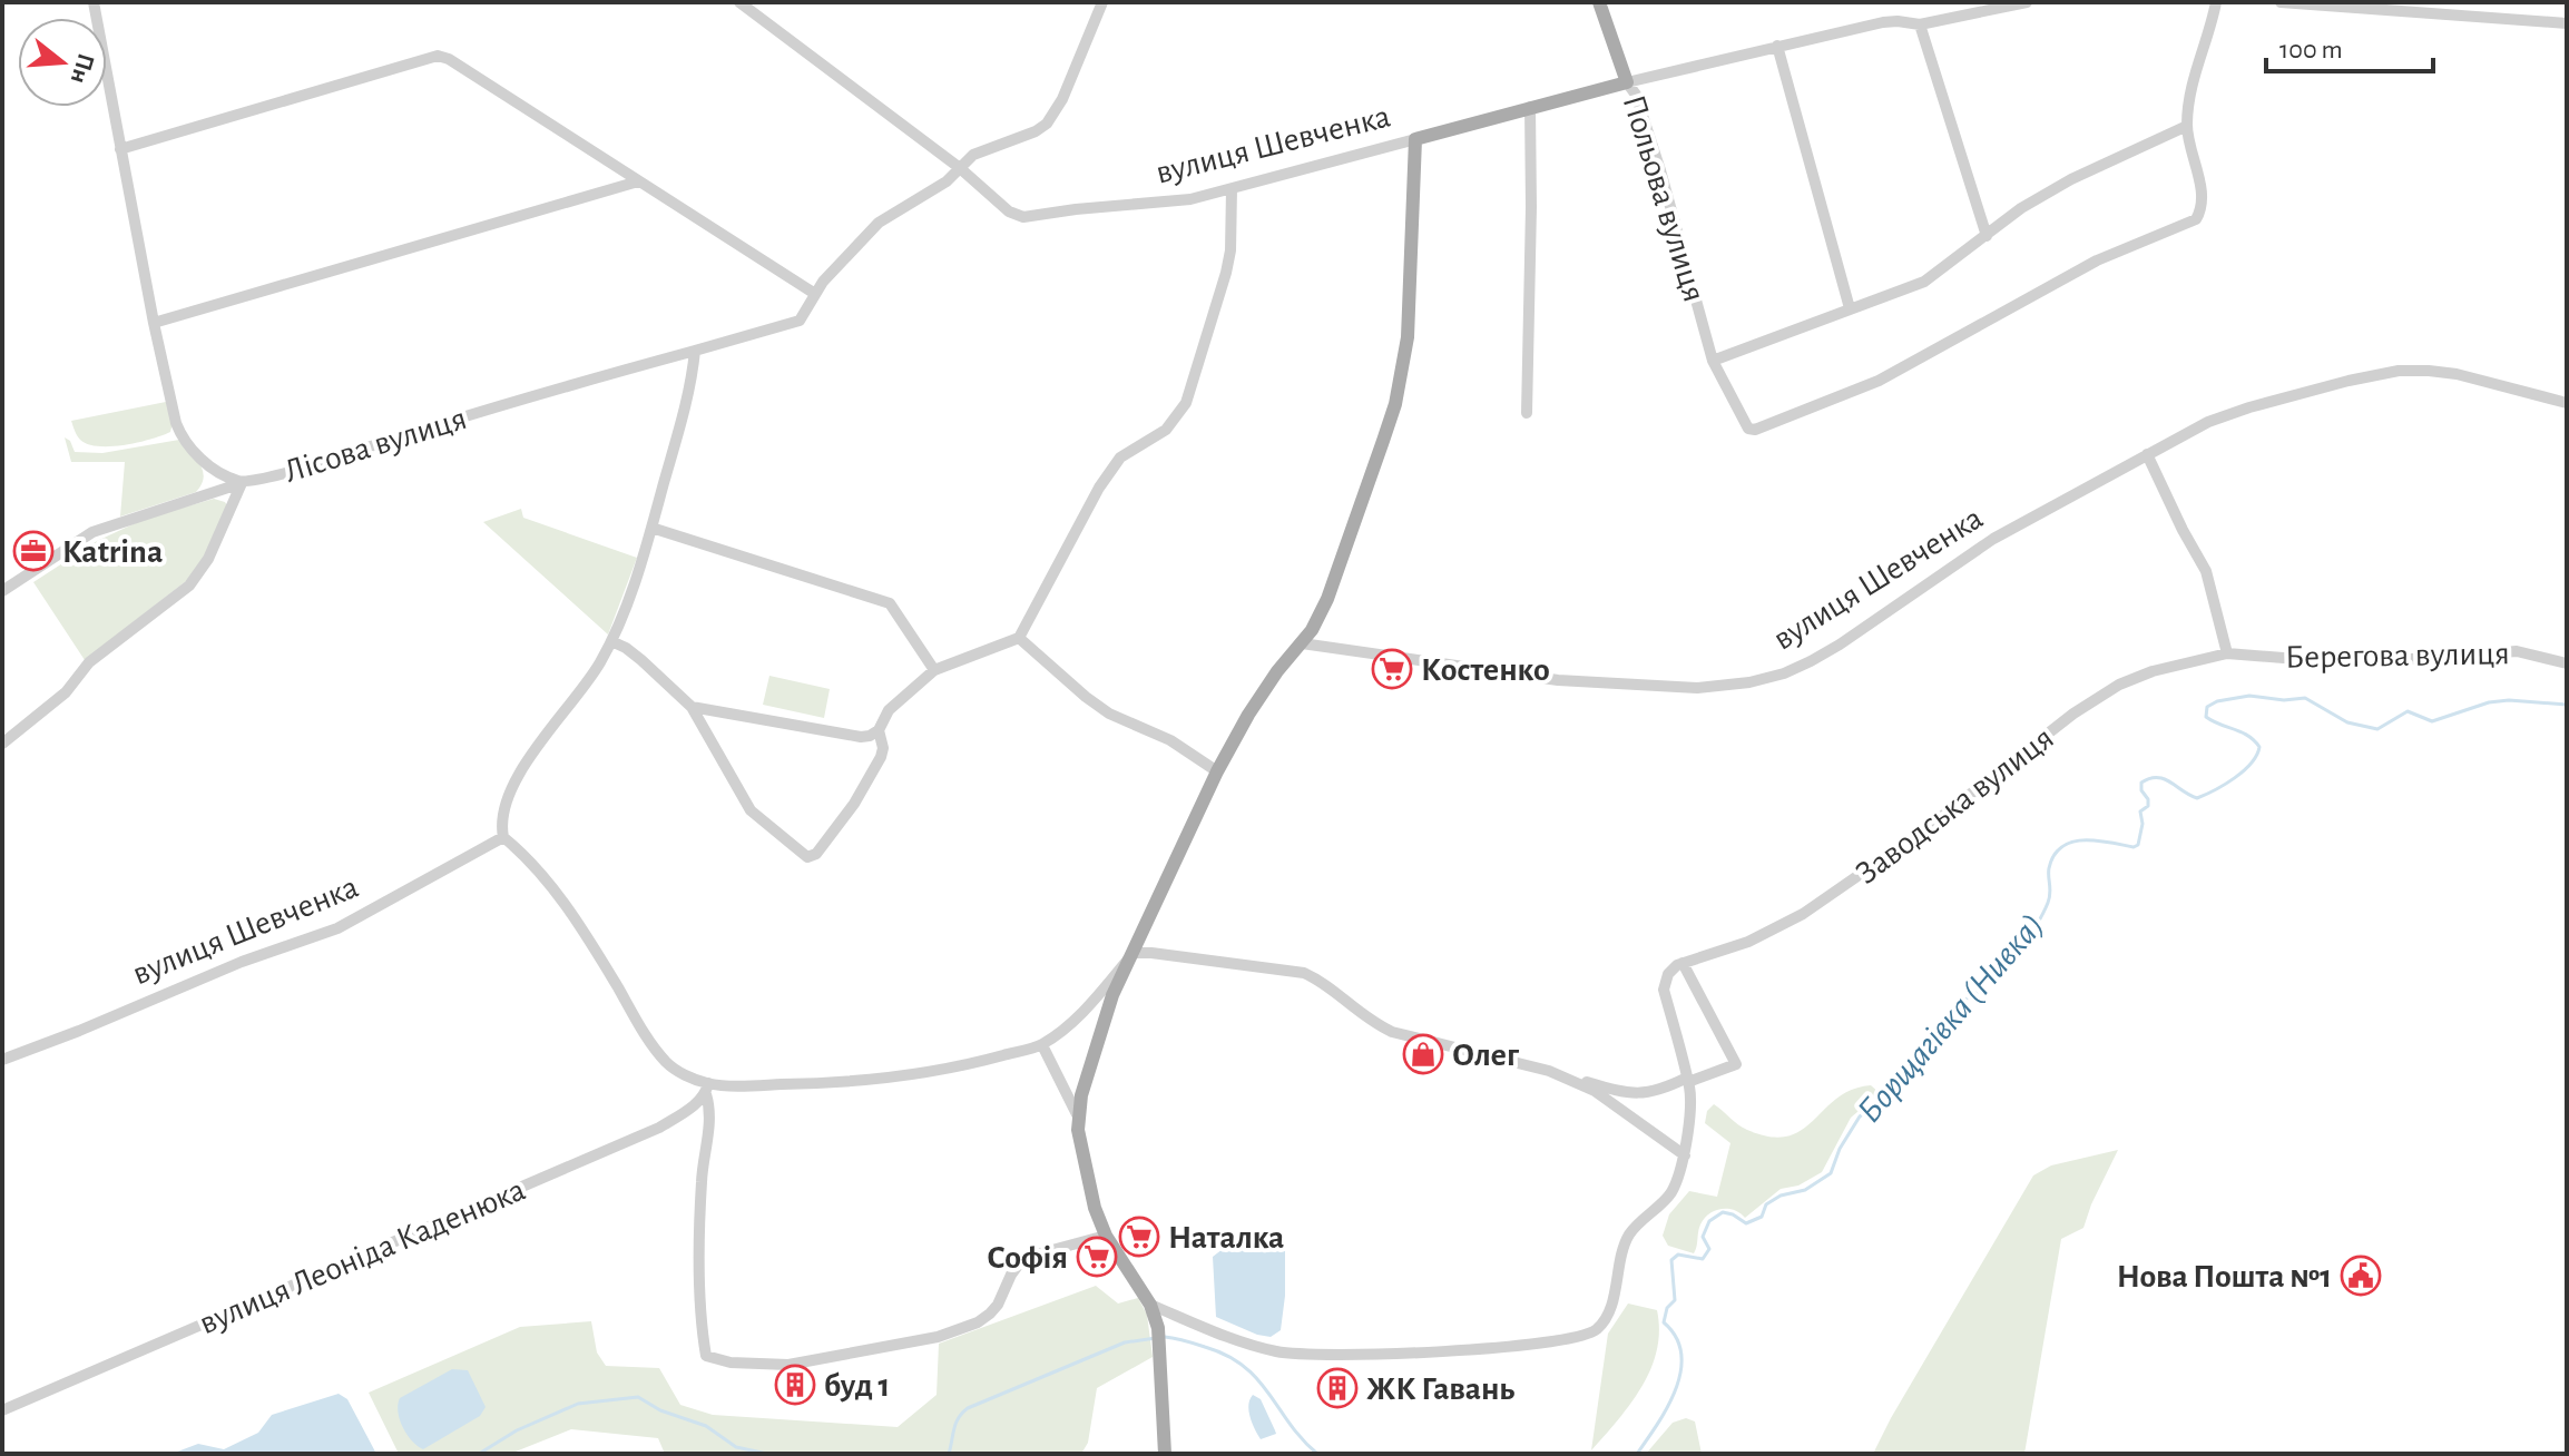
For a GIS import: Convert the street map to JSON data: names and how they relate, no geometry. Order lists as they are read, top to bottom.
{
  "streets": {
    "main road": ["вулиця Шевченка"],
    "street": [
      "Польова вулиця",
      "Лісова вулиця",
      "Берегова вулиця",
      "Заводська вулиця",
      "вулиця Леоніда Каденюка"
    ]
  },
  "crossings": [
    ["вулиця Шевченка", "Лісова вулиця"],
    ["вулиця Шевченка", "вулиця Леоніда Каденюка"],
    ["Берегова вулиця", "Заводська вулиця"]
  ],
  "water": ["Борщагівка (Нивка)"],
  "places": {
    "office": ["Katrina"],
    "supermarket": ["Костенко", "Наталка", "Софія"],
    "shop": ["Олег"],
    "public building": ["Нова Пошта №1"],
    "building": ["буд 1", "ЖК Гавань"]
  },
  "scale_bar": "100 m",
  "north": "right"
}
